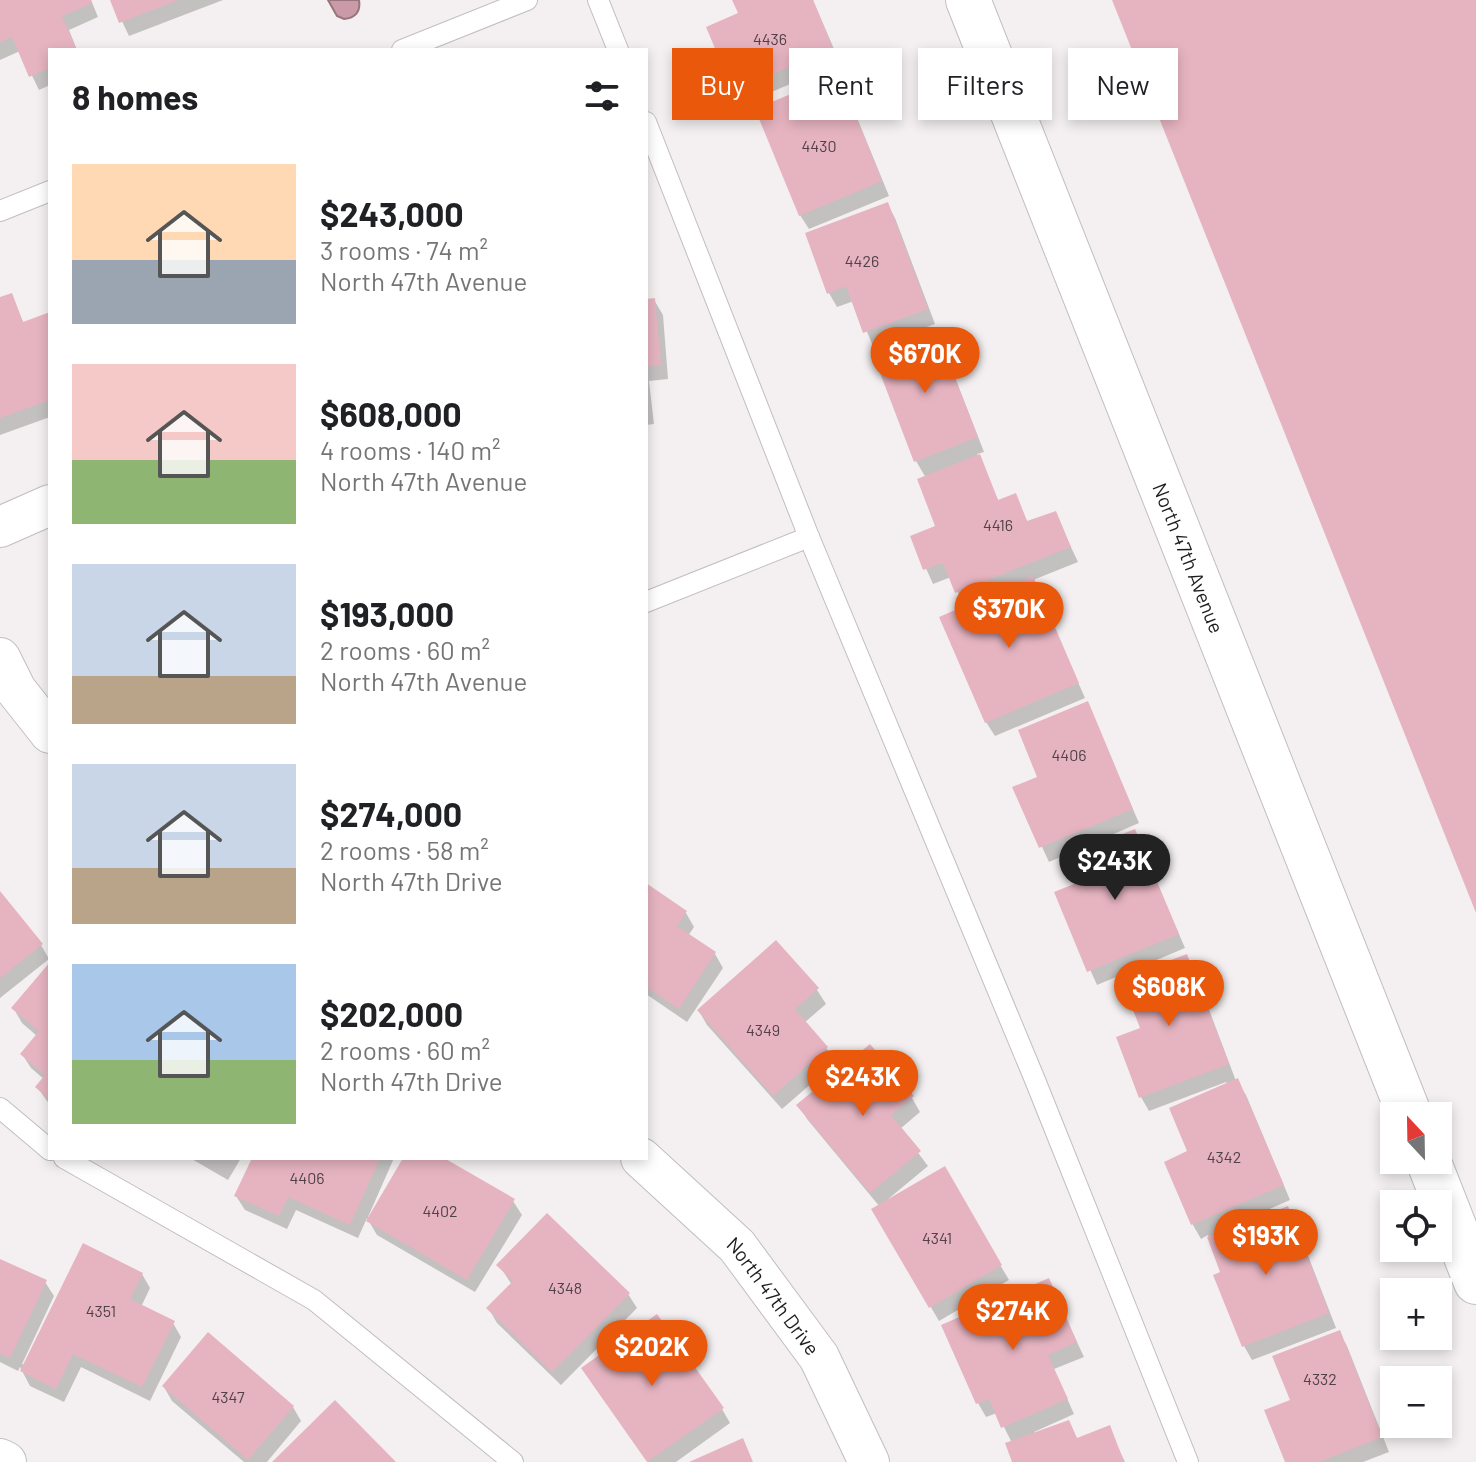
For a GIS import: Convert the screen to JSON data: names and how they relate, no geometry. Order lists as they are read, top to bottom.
{
  "streets": {
    "street": ["North 47th Avenue", "North 47th Drive"]
  },
  "house_numbers": [
    "4436",
    "4430",
    "4426",
    "4416",
    "4406",
    "4349",
    "4342",
    "4406",
    "4402",
    "4341",
    "4348",
    "4351",
    "4332",
    "4347"
  ],
  "north": "top",
  "page": {
    "chip": [
      "Buy",
      "Rent",
      "Filters",
      "New"
    ],
    "heading": "8 homes",
    "list": [
      {
        "name": "$243,000",
        "note": "3 rooms · 74 m² · North 47th Avenue"
      },
      {
        "name": "$608,000",
        "note": "4 rooms · 140 m² · North 47th Avenue"
      },
      {
        "name": "$193,000",
        "note": "2 rooms · 60 m² · North 47th Avenue"
      },
      {
        "name": "$274,000",
        "note": "2 rooms · 58 m² · North 47th Drive"
      },
      {
        "name": "$202,000",
        "note": "2 rooms · 60 m² · North 47th Drive"
      }
    ],
    "price": [
      "$670K",
      "$370K",
      "$243K",
      "$608K",
      "$243K",
      "$193K",
      "$274K",
      "$202K"
    ],
    "map_buttons": ["+", "−"]
  }
}
